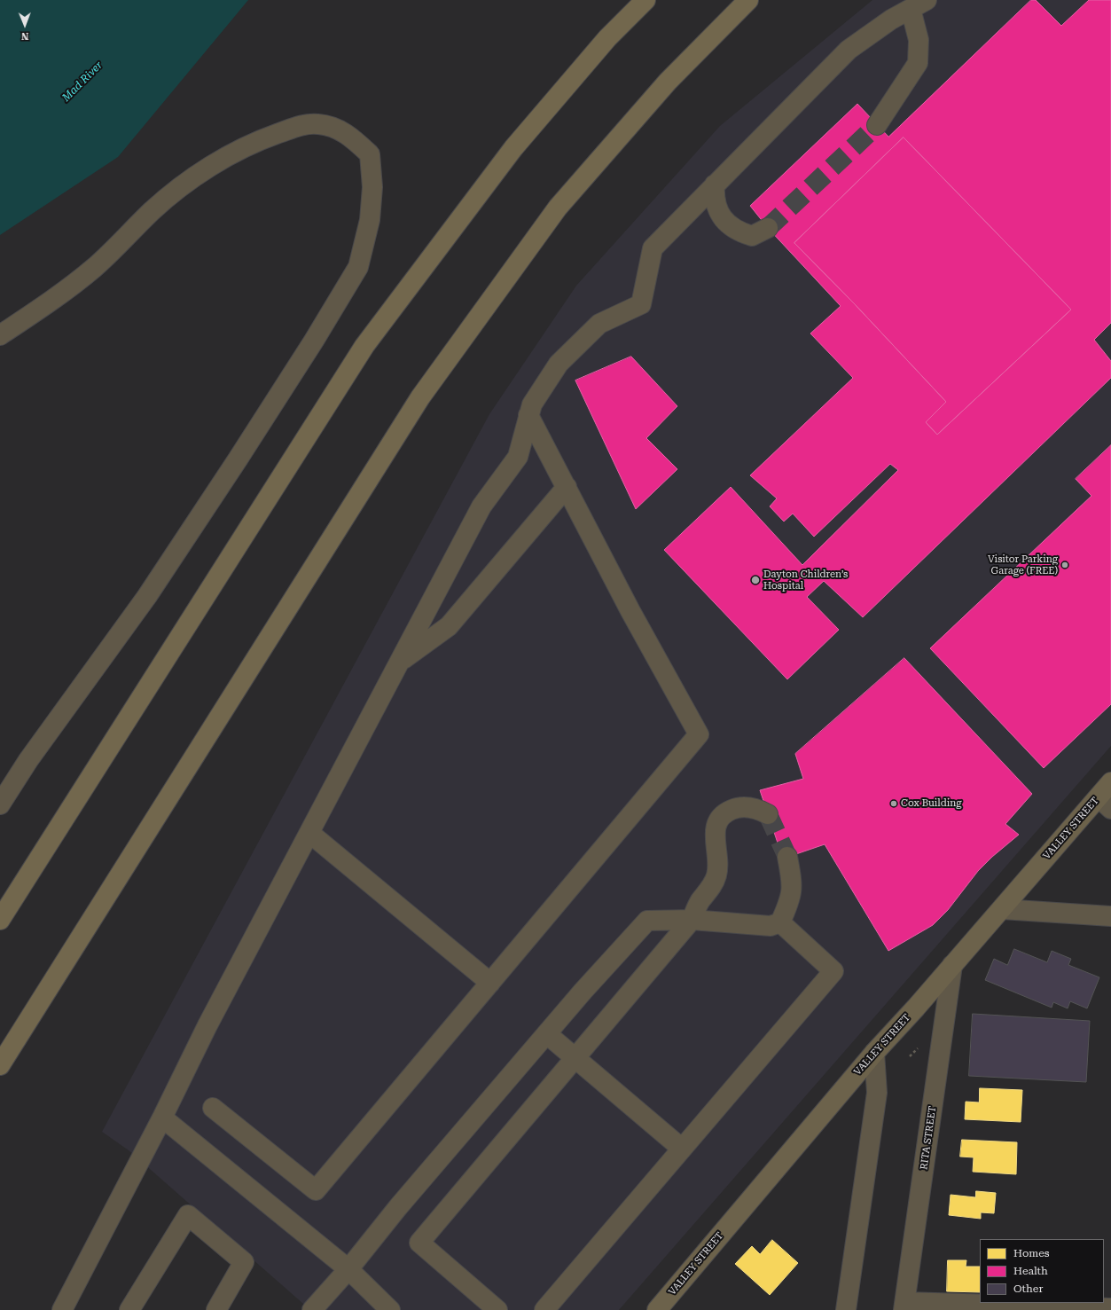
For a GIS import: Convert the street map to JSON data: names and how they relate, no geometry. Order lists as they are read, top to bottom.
{
  "streets": {
    "main road": ["VALLEY STREET"],
    "street": ["RITA STREET"]
  },
  "crossings": [
    ["VALLEY STREET", "RITA STREET"]
  ],
  "water": ["Mad River"],
  "places": ["Visitor Parking Garage (FREE)", "Dayton Children’s Hospital", "Cox Building"],
  "legend": ["Homes", "Health", "Other"],
  "north": "bottom"
}
